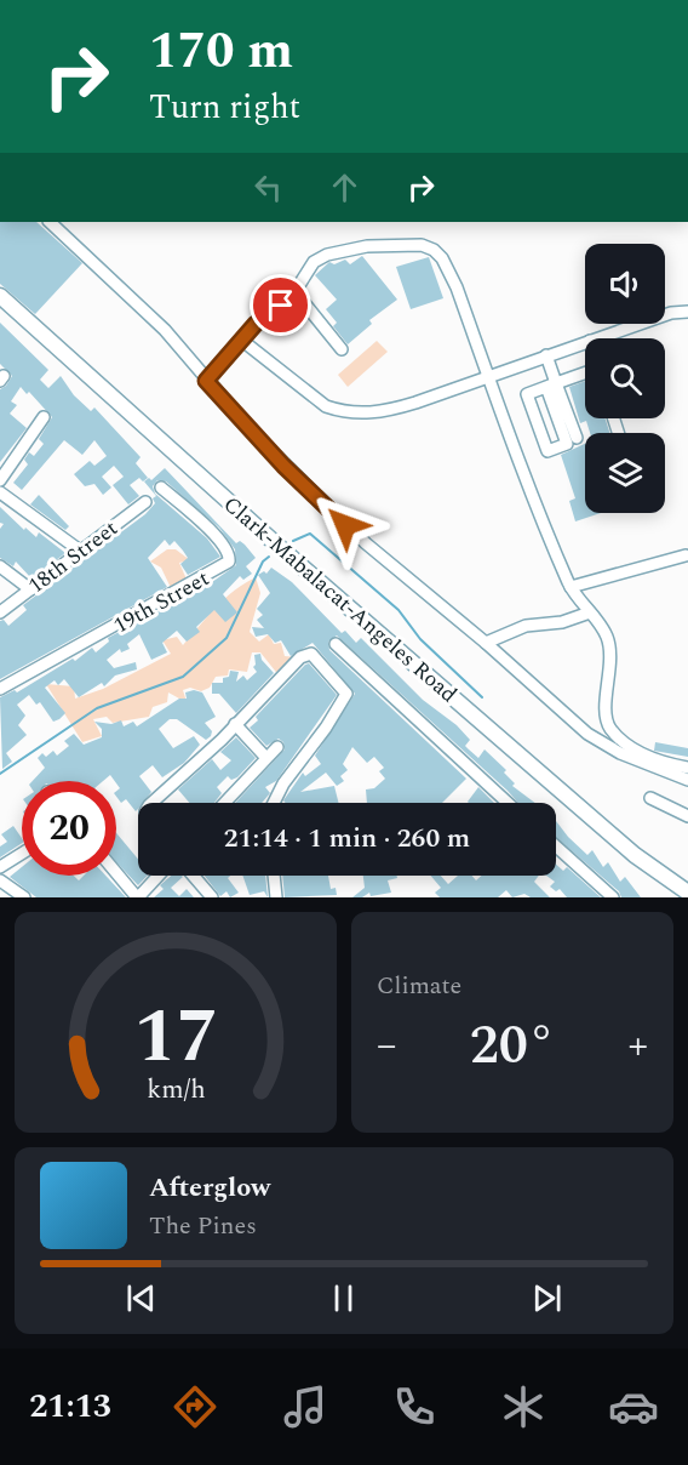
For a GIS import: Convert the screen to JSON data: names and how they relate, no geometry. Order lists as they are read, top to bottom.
{
  "streets": {
    "main road": ["Clark-Mabalacat-Angeles Road"],
    "street": ["18th Street", "19th Street"]
  },
  "page": {
    "turn": ["170 m", "Turn right"],
    "limit": "20",
    "trip": "21:14 · 1 min · 260 m",
    "tile": "Climate",
    "heat": ["−", "20°", "+"],
    "song": ["Afterglow", "The Pines"],
    "tabs": "21:13",
    "gauge": ["17", "km/h"]
  }
}
